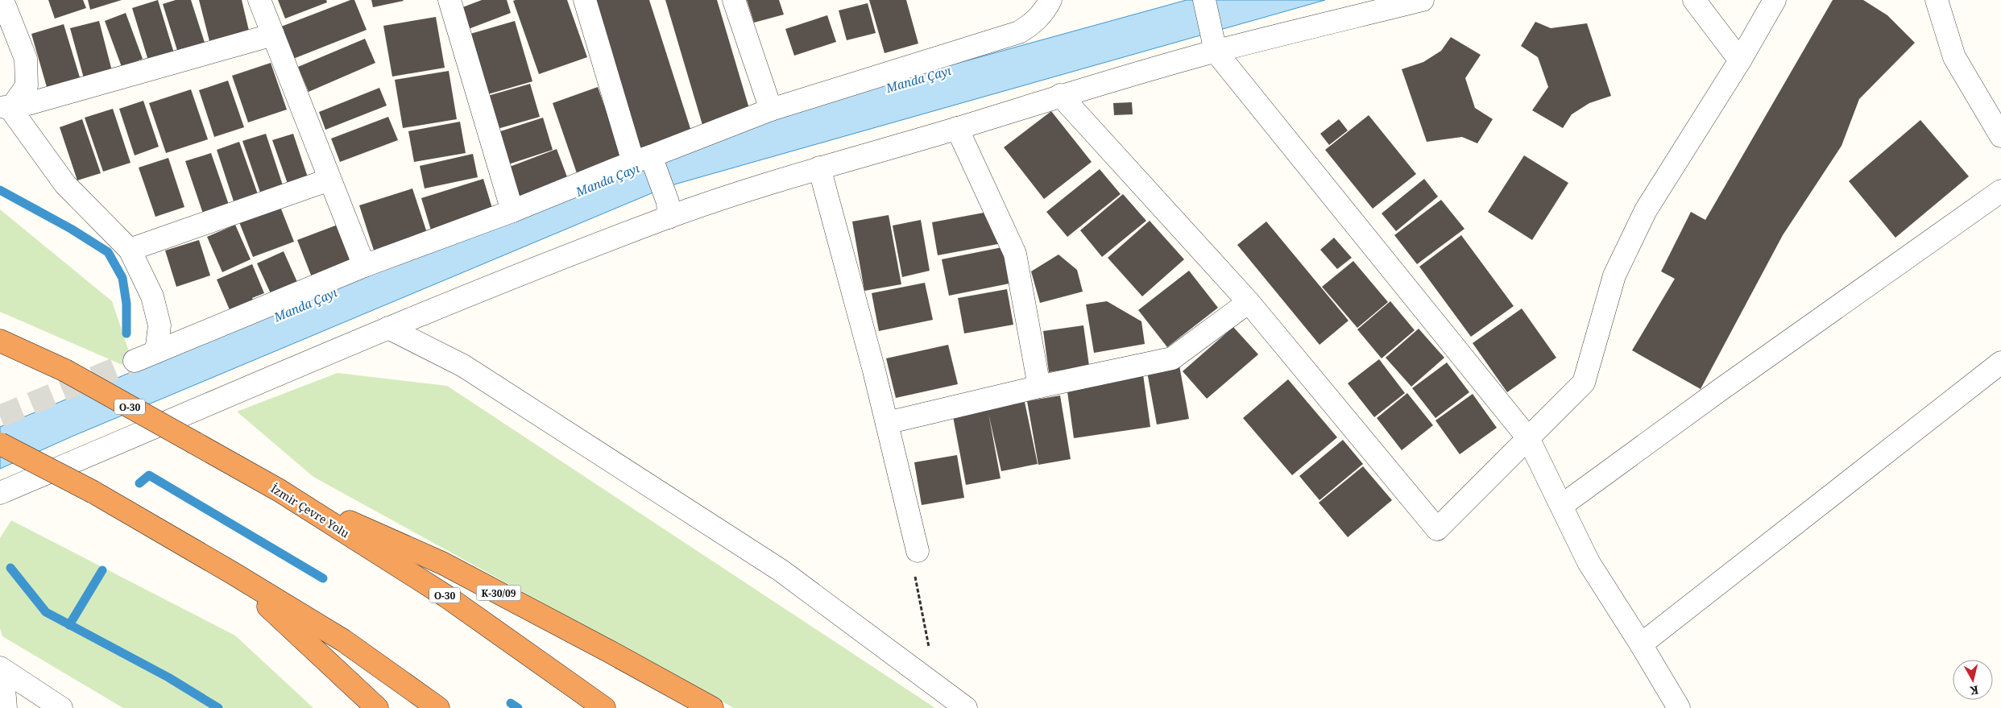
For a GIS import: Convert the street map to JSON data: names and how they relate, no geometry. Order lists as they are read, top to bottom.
{
  "streets": {
    "highway": ["O-30", "İzmir Çevre Yolu", "K-30/09"]
  },
  "crossings": [
    ["İzmir Çevre Yolu", "K-30/09"]
  ],
  "water": ["Manda Çayı"],
  "north": "bottom"
}
